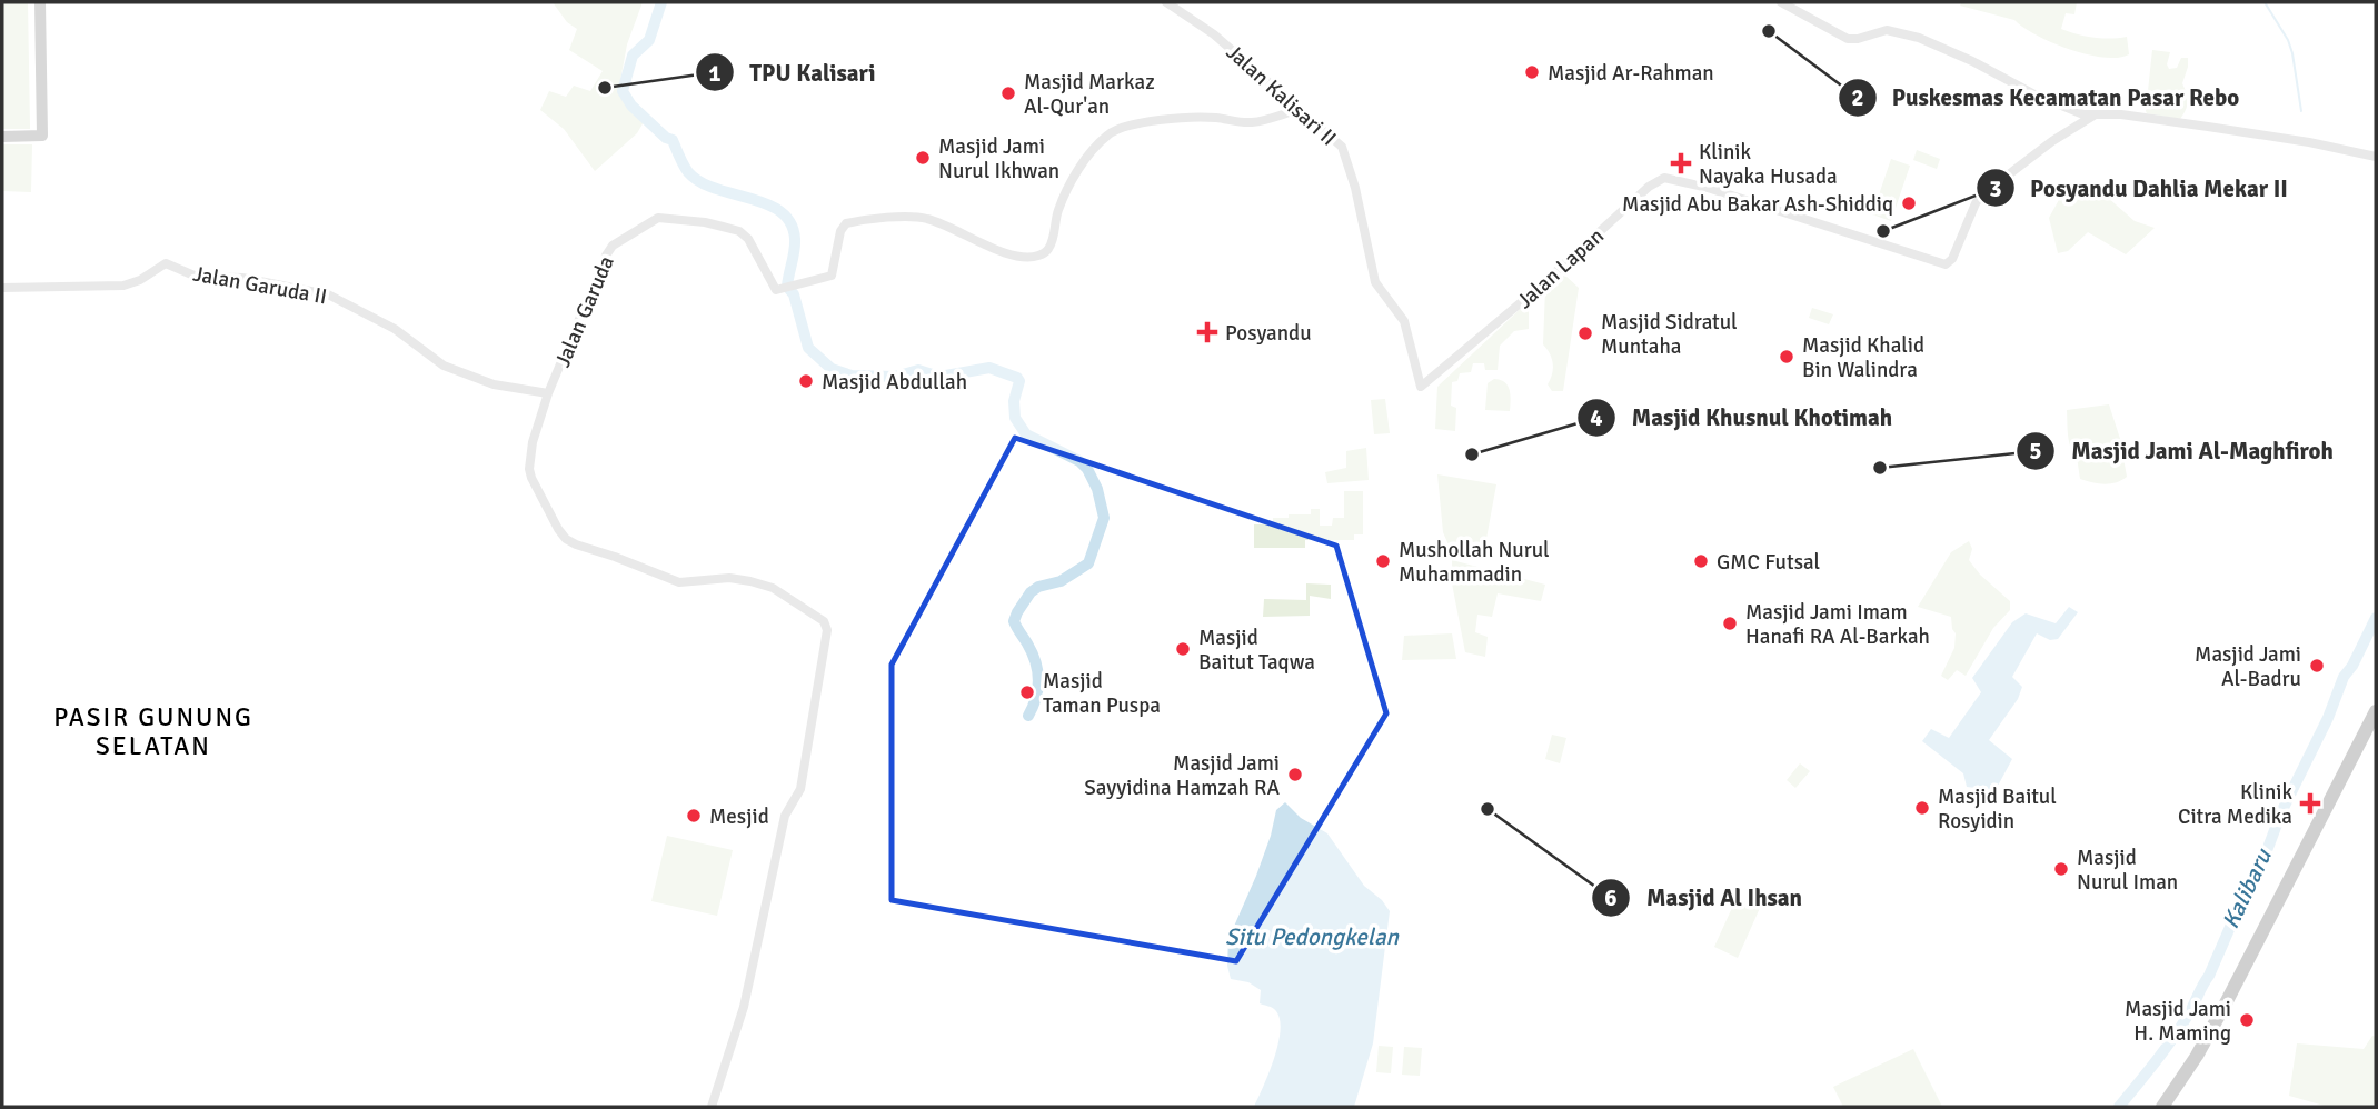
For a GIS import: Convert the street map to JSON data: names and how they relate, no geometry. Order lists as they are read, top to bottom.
{
  "streets": {
    "street": [
      "Jalan Kalisari II",
      "Jalan Lapan",
      "Jalan Garuda II",
      "Jalan Garuda"
    ]
  },
  "crossings": [
    ["Jalan Kalisari II", "Jalan Lapan"],
    ["Jalan Kalisari II", "Jalan Garuda"],
    ["Jalan Garuda II", "Jalan Garuda"]
  ],
  "districts": ["PASIR GUNUNG SELATAN"],
  "water": ["Kalibaru", "Situ Pedongkelan"],
  "places": {
    "other": [
      "Puskesmas Kecamatan Pasar Rebo",
      "Masjid Ar-Rahman",
      "TPU Kalisari",
      "Masjid Markaz Al-Qur'an",
      "Masjid Jami Nurul Ikhwan",
      "Masjid Abu Bakar Ash-Shiddiq",
      "Posyandu Dahlia Mekar II",
      "Masjid Sidratul Muntaha",
      "Masjid Khalid Bin Walindra",
      "Masjid Abdullah",
      "Masjid Khusnul Khotimah",
      "Masjid Jami Al-Maghfiroh",
      "Mushollah Nurul Muhammadin",
      "GMC Futsal",
      "Masjid Jami Imam Hanafi RA Al-Barkah",
      "Masjid Baitut Taqwa",
      "Masjid Jami Al-Badru",
      "Masjid Taman Puspa",
      "Masjid Jami Sayyidina Hamzah RA",
      "Masjid Baitul Rosyidin",
      "Masjid Al Ihsan",
      "Mesjid",
      "Masjid Nurul Iman",
      "Masjid Jami H. Maming"
    ],
    "health": ["Klinik Nayaka Husada", "Posyandu", "Klinik Citra Medika"]
  }
}
